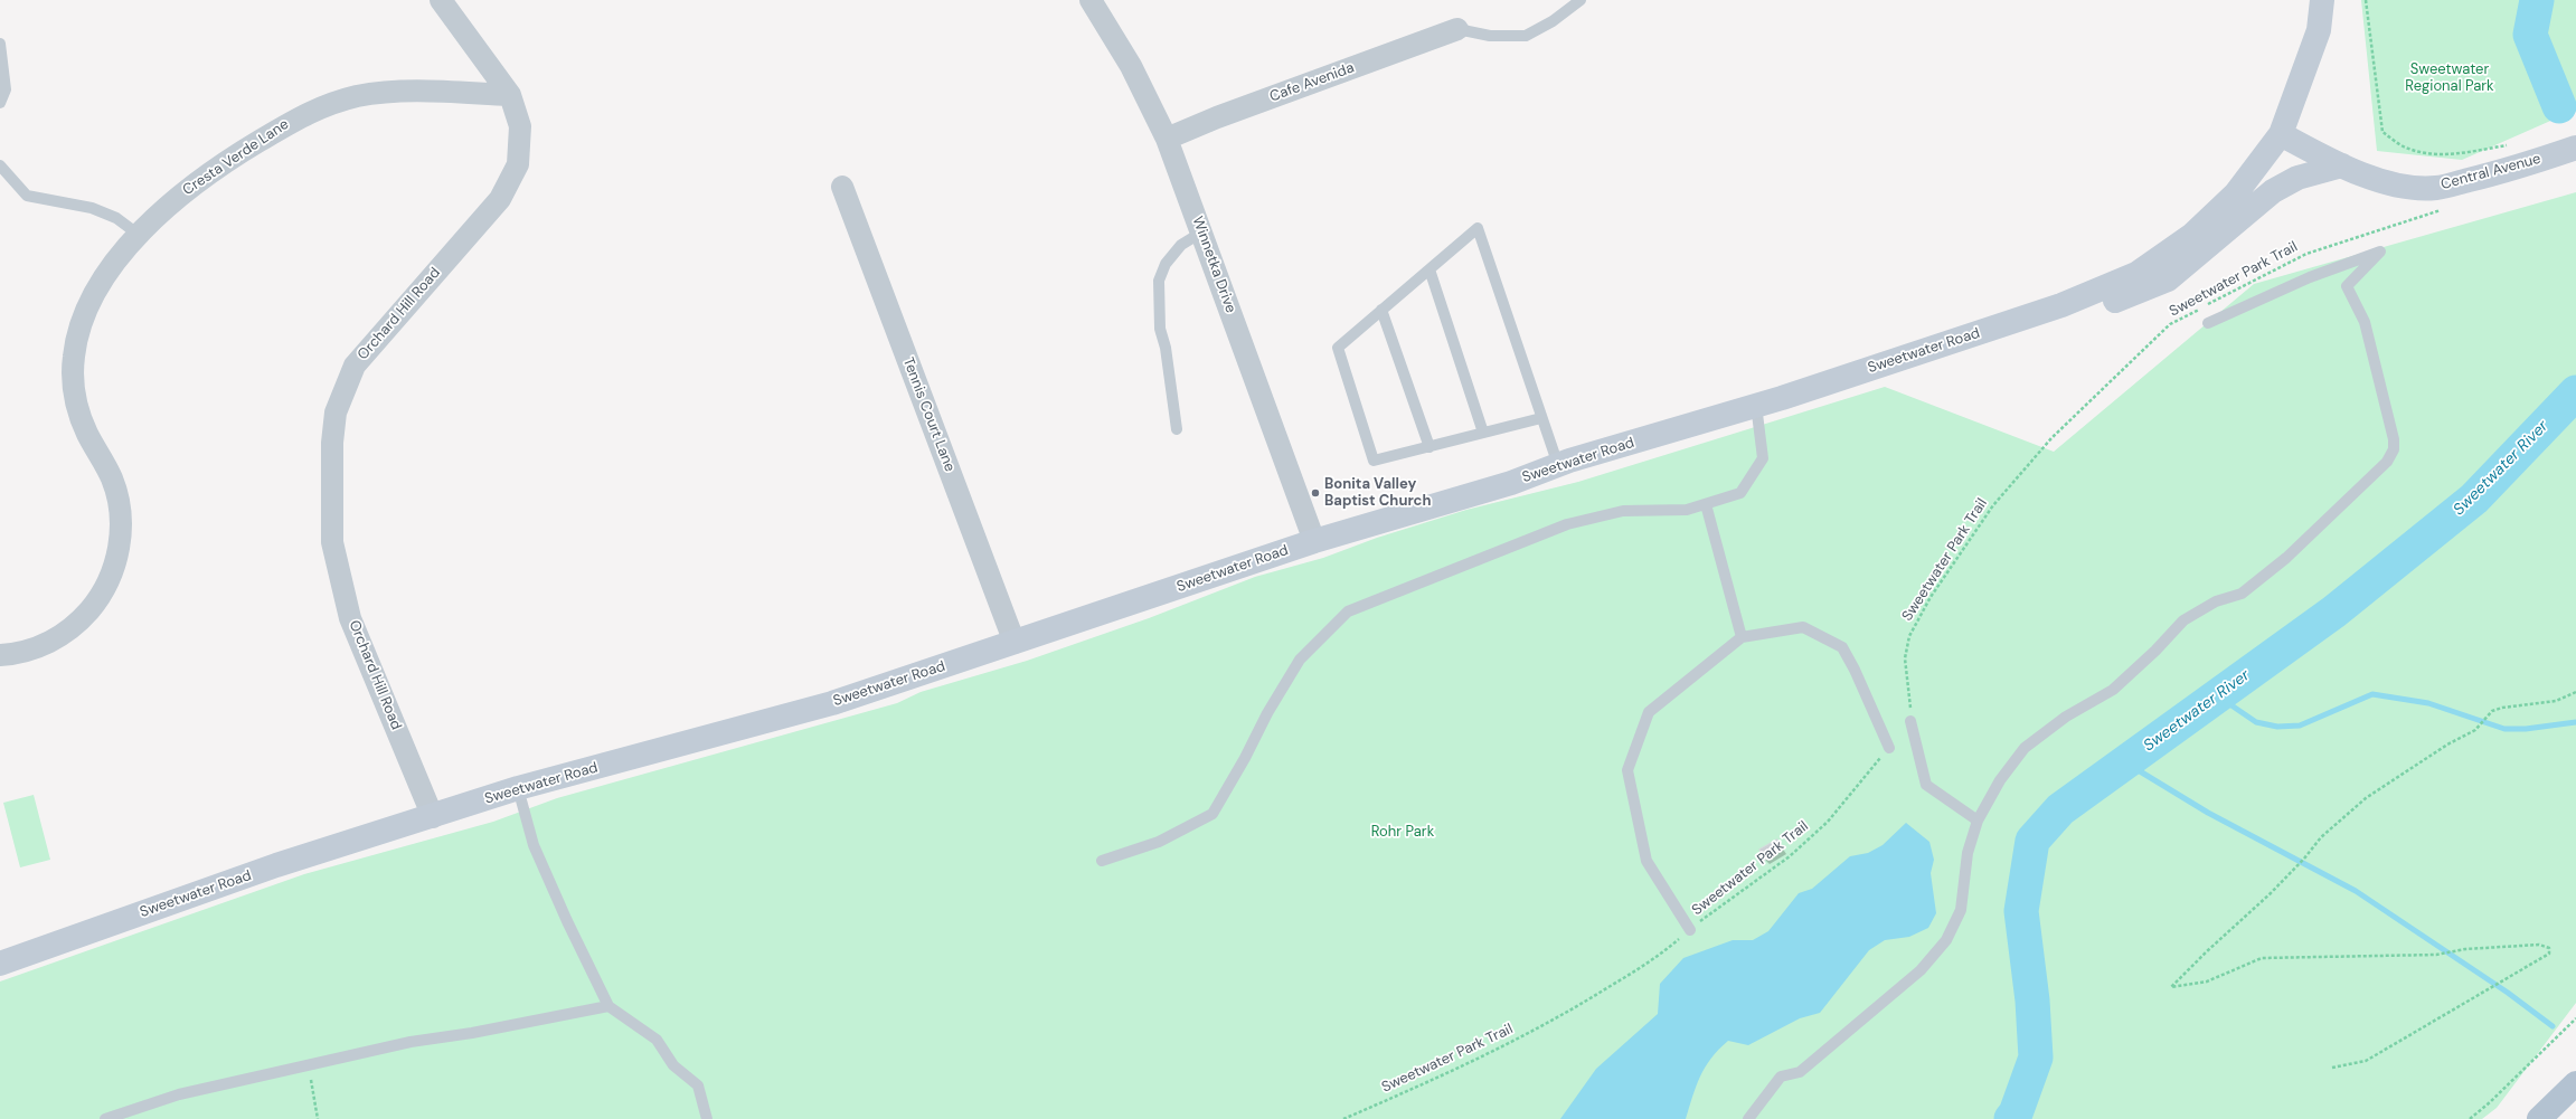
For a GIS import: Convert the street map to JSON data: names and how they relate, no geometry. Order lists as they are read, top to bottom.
{
  "streets": {
    "main road": ["Central Avenue", "Sweetwater Road"],
    "street": [
      "Cafe Avenida",
      "Cresta Verde Lane",
      "Winnetka Drive",
      "Orchard Hill Road",
      "Tennis Court Lane"
    ],
    "path": ["Sweetwater Park Trail"]
  },
  "crossings": [
    ["Cafe Avenida", "Winnetka Drive"],
    ["Cresta Verde Lane", "Orchard Hill Road"],
    ["Central Avenue", "Sweetwater Road"],
    ["Winnetka Drive", "Sweetwater Road"],
    ["Orchard Hill Road", "Sweetwater Road"],
    ["Sweetwater Road", "Tennis Court Lane"]
  ],
  "water": ["Sweetwater River"],
  "parks": ["Sweetwater Regional Park", "Rohr Park"],
  "places": ["Bonita Valley Baptist Church"]
}
